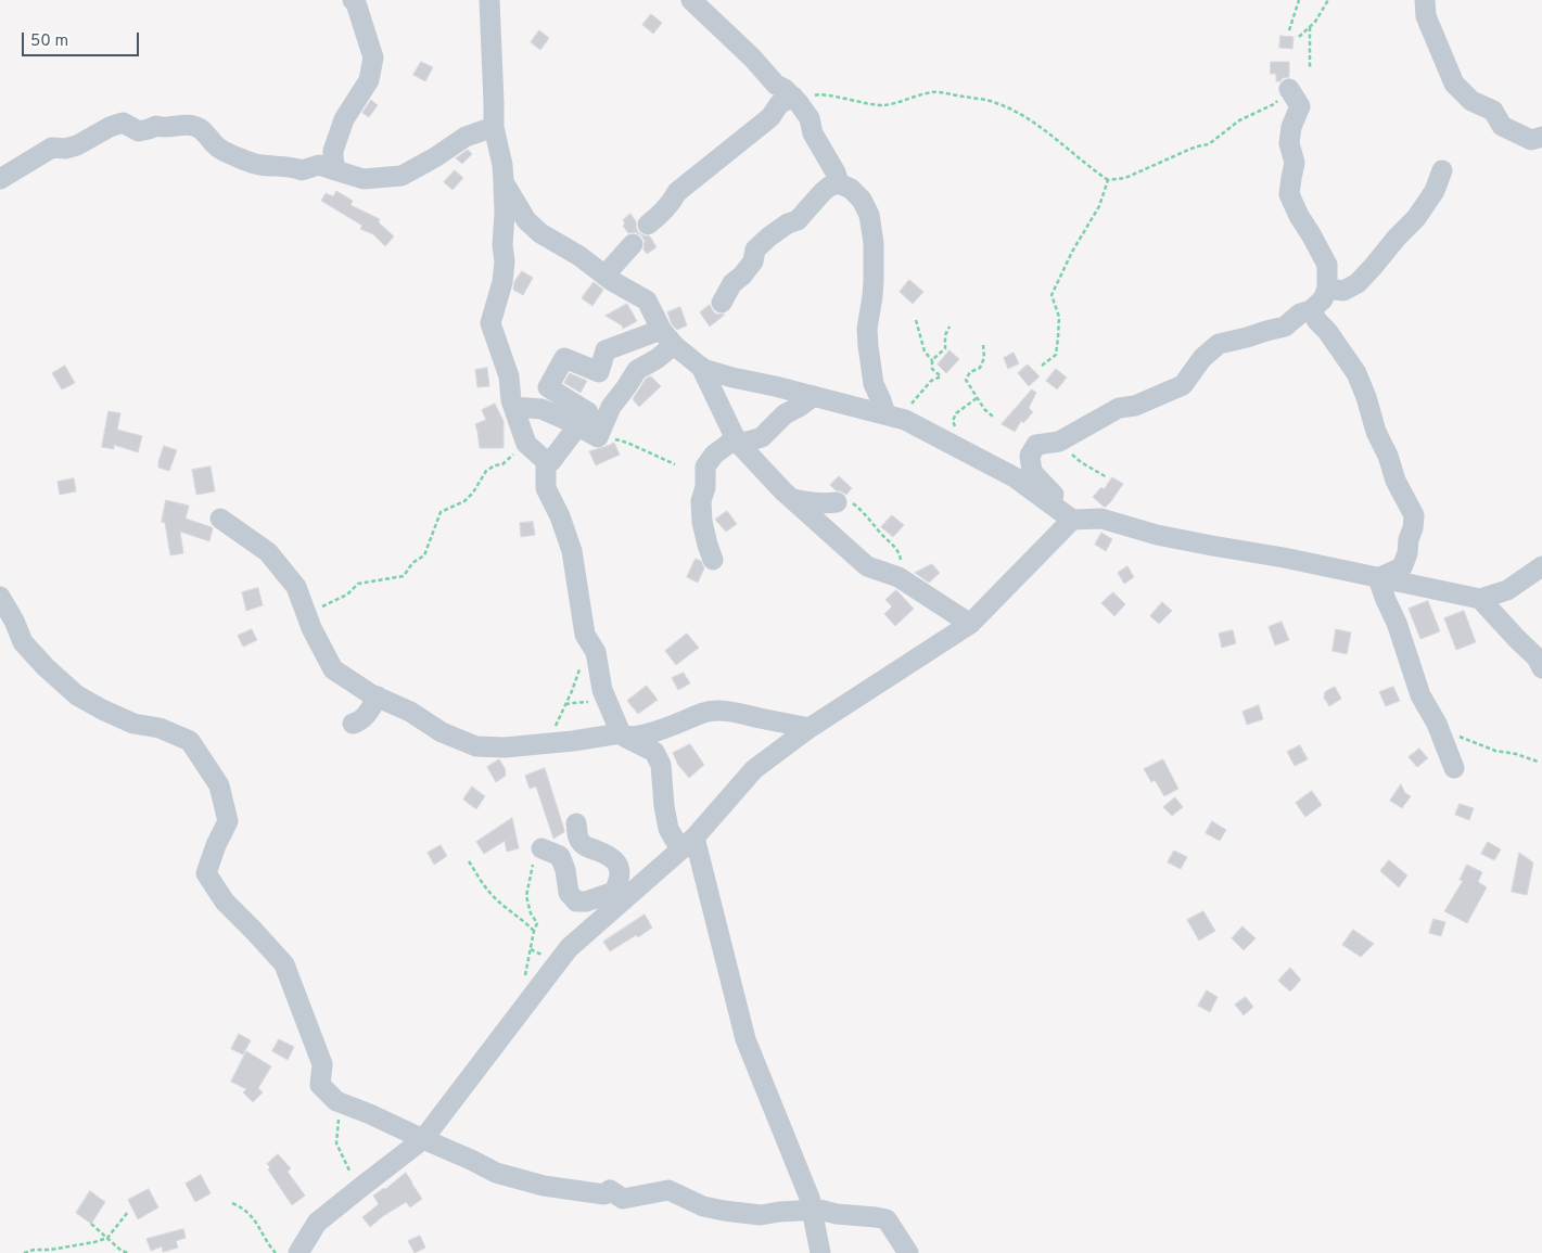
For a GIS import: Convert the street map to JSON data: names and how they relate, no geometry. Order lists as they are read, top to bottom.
{
  "scale_bar": "50 m"
}
